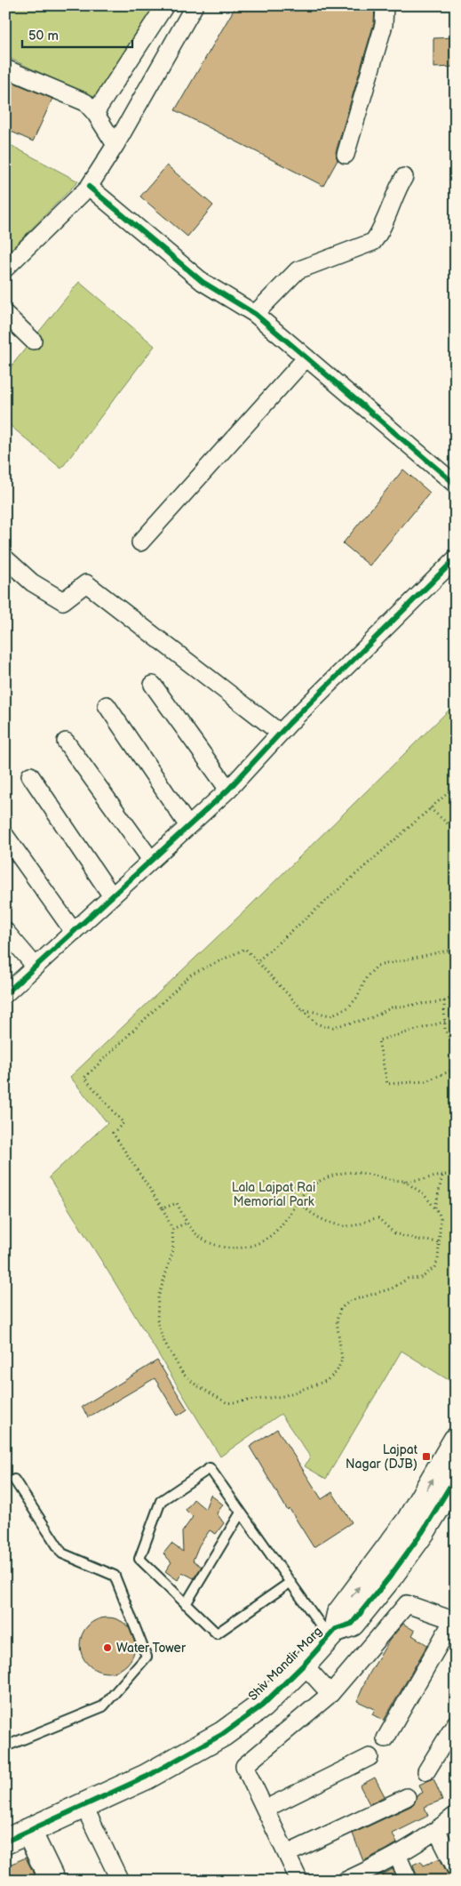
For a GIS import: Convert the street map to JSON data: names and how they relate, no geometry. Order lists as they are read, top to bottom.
{
  "streets": {
    "street": ["Shiv Mandir Marg"]
  },
  "parks": ["Lala Lajpat Rai Memorial Park"],
  "places": {
    "transit": ["Lajpat Nagar (DJB)"],
    "other": ["Water Tower"]
  },
  "scale_bar": "50 m"
}
